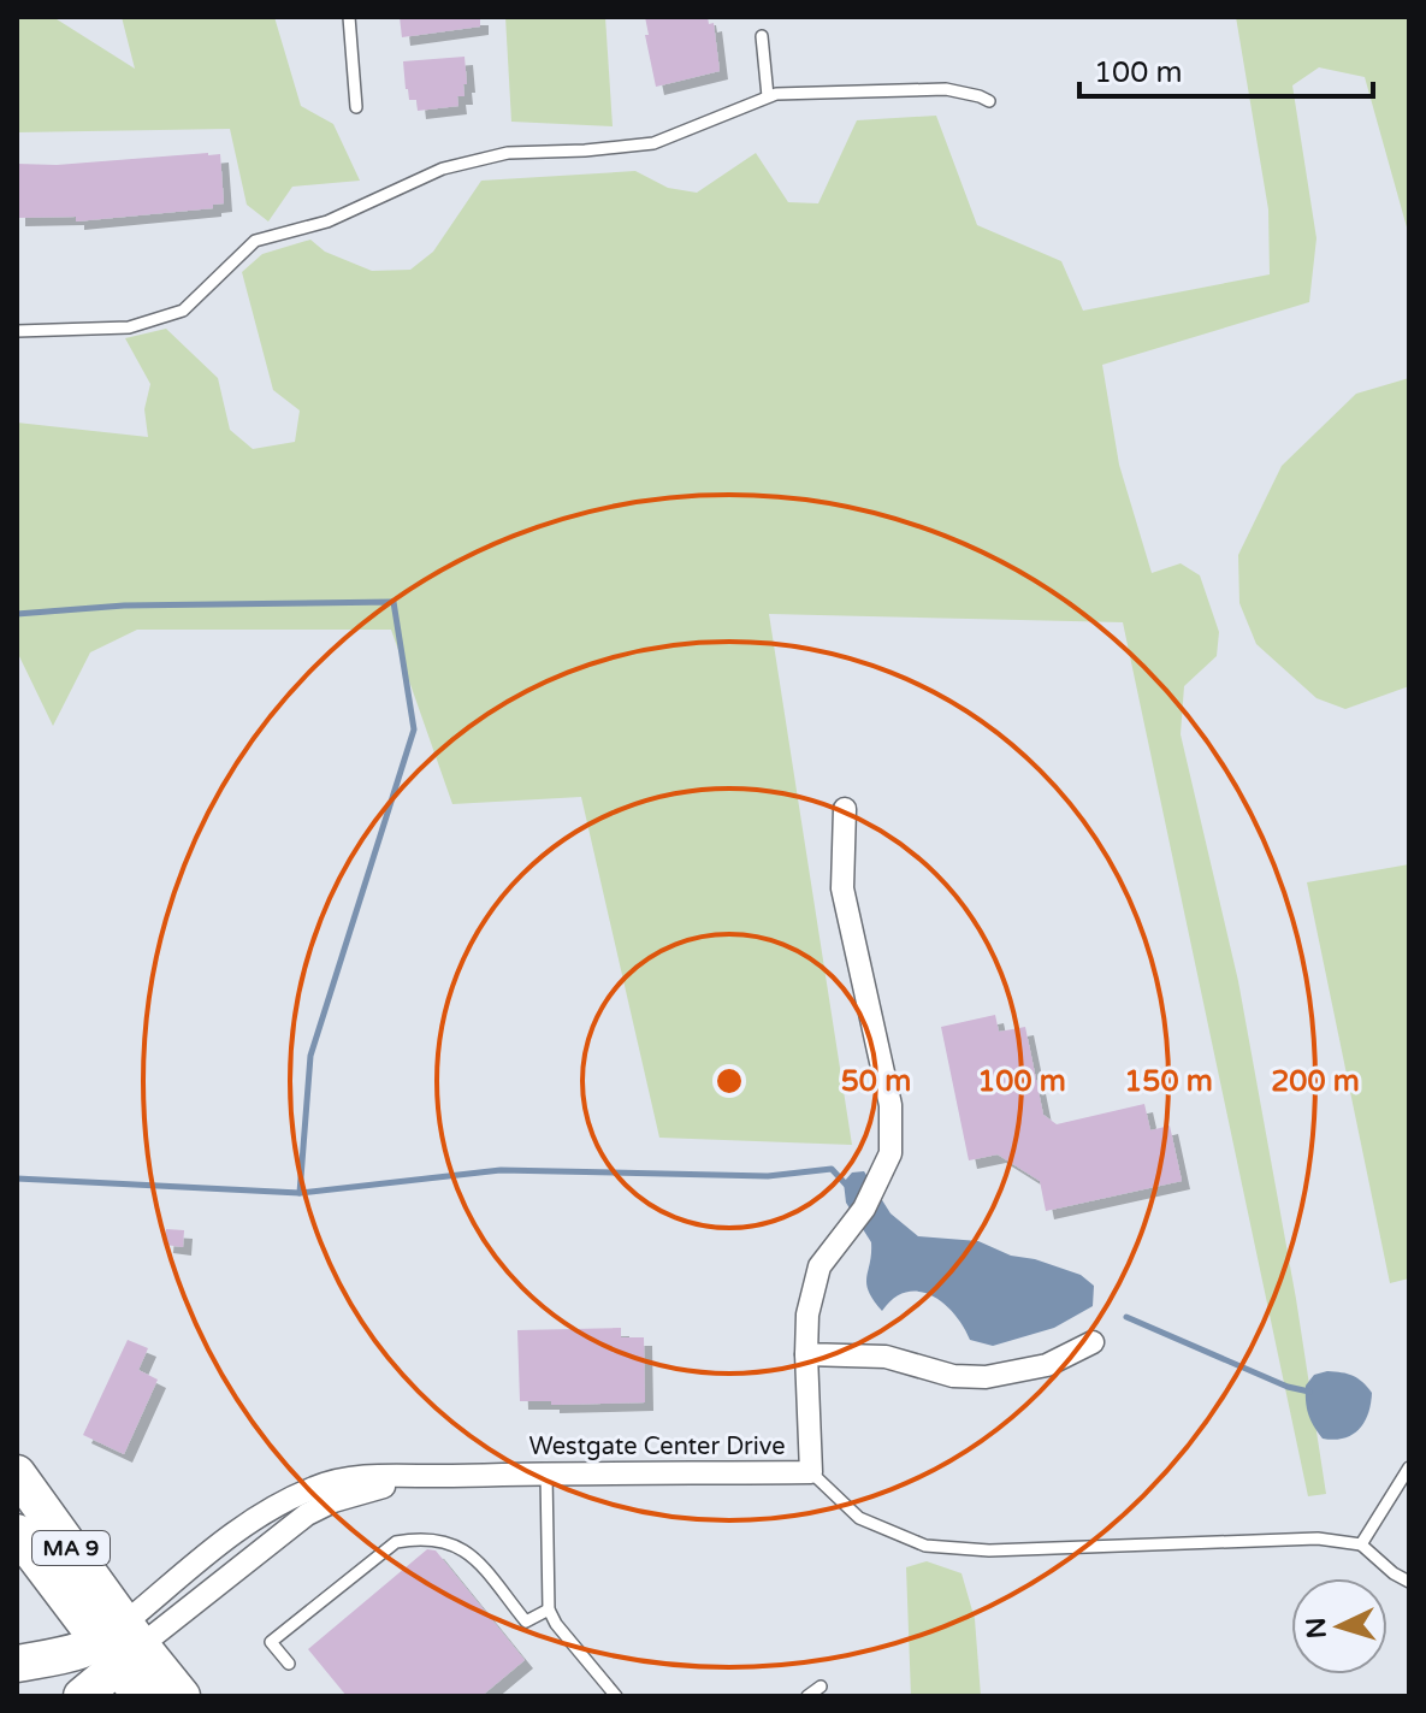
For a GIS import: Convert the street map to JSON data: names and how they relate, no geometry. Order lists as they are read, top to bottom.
{
  "streets": {
    "main road": ["MA 9"],
    "street": ["Westgate Center Drive"]
  },
  "crossings": [
    ["Westgate Center Drive", "MA 9"]
  ],
  "scale_bar": "100 m",
  "north": "left",
  "rings": [
    "50 m",
    "100 m",
    "150 m",
    "200 m"
  ]
}
